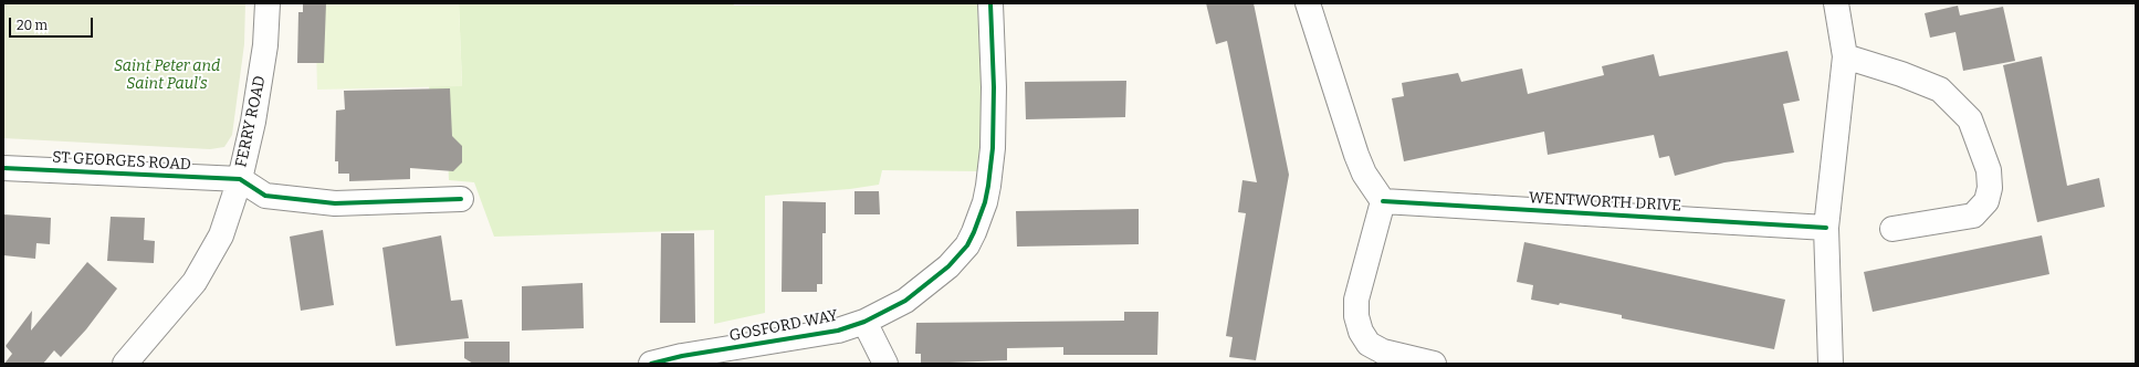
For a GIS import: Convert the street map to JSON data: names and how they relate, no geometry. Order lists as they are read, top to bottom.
{
  "streets": {
    "street": [
      "FERRY ROAD",
      "ST GEORGES ROAD",
      "WENTWORTH DRIVE",
      "GOSFORD WAY"
    ]
  },
  "crossings": [
    ["FERRY ROAD", "ST GEORGES ROAD"]
  ],
  "parks": ["Saint Peter and Saint Paul's"],
  "scale_bar": "20 m"
}
